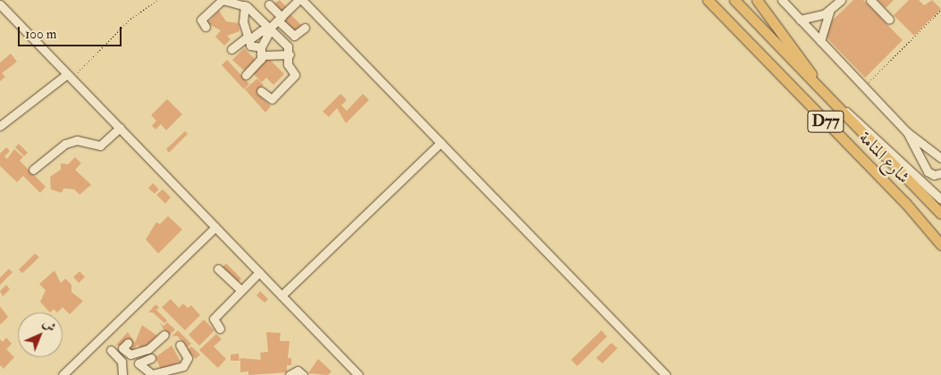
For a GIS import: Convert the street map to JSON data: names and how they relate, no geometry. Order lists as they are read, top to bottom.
{
  "streets": {
    "main road": ["D77", "شارع المنامة"]
  },
  "scale_bar": "100 m",
  "north": "top right"
}
